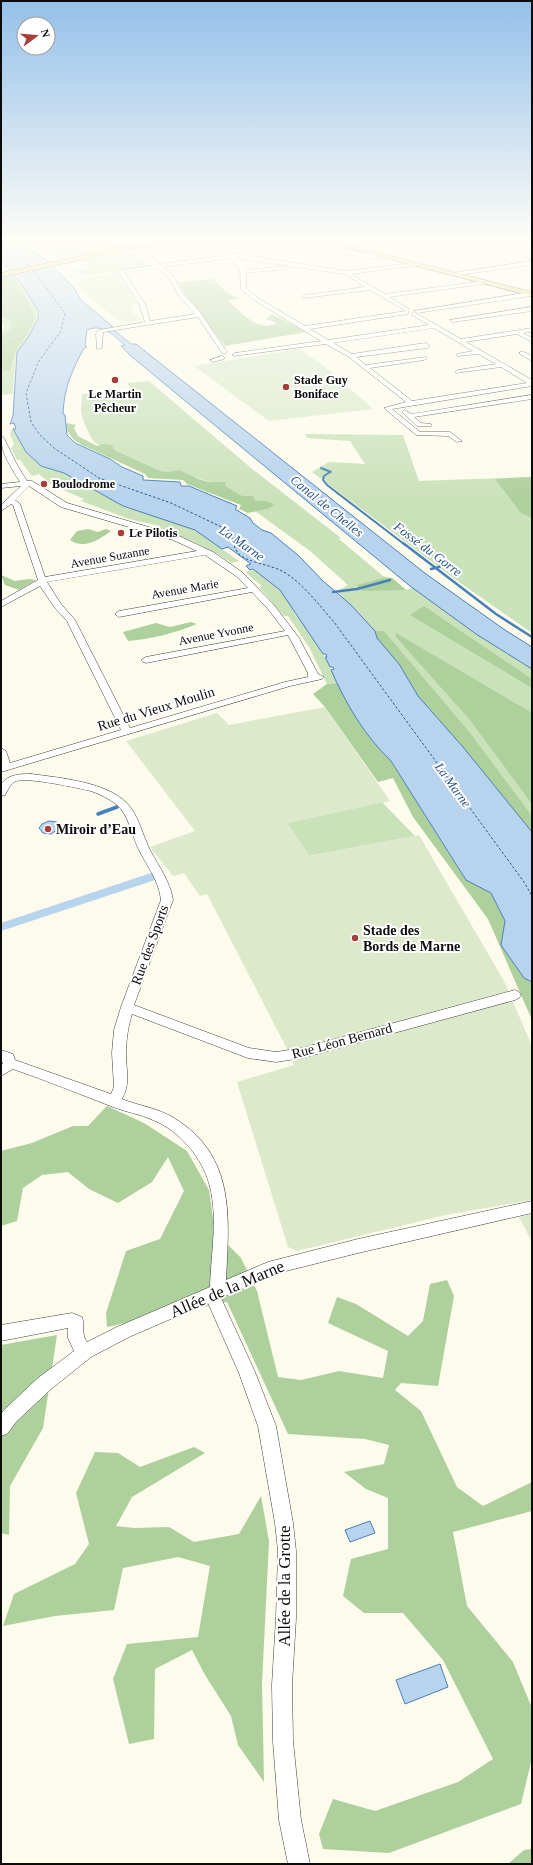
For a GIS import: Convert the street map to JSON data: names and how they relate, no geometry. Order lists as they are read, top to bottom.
{
  "streets": {
    "street": [
      "Avenue Suzanne",
      "Avenue Marie",
      "Avenue Yvonne",
      "Rue du Vieux Moulin",
      "Rue des Sports",
      "Rue Léon Bernard",
      "Allée de la Marne",
      "Allée de la Grotte"
    ]
  },
  "crossings": [
    ["Avenue Yvonne", "Rue du Vieux Moulin"],
    ["Rue des Sports", "Rue Léon Bernard"],
    ["Rue des Sports", "Allée de la Grotte"],
    ["Allée de la Marne", "Allée de la Grotte"]
  ],
  "water": ["Canal de Chelles", "La Marne", "Fossé du Gorre"],
  "places": [
    "Le Martin Pêcheur",
    "Stade Guy Boniface",
    "Boulodrome",
    "Le Pilotis",
    "Miroir d’Eau",
    "Stade des Bords de Marne"
  ],
  "north": "right"
}
